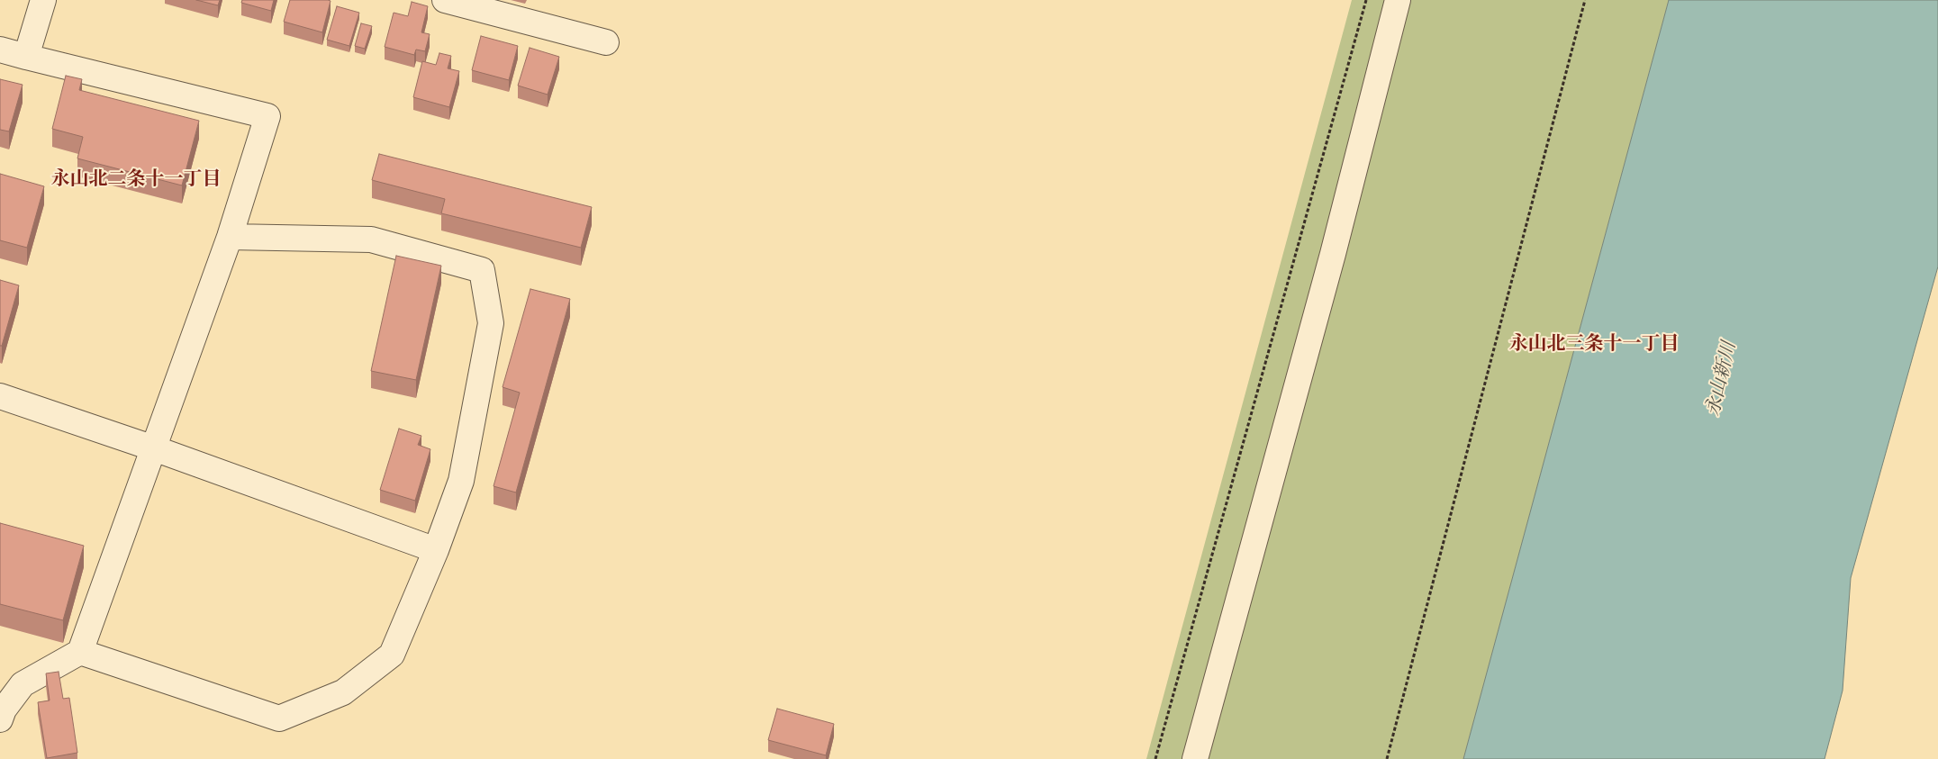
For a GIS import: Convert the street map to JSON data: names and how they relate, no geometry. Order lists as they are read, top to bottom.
{
  "districts": ["永山北二条十一丁目", "永山北三条十一丁目"],
  "water": ["永山新川"]
}
